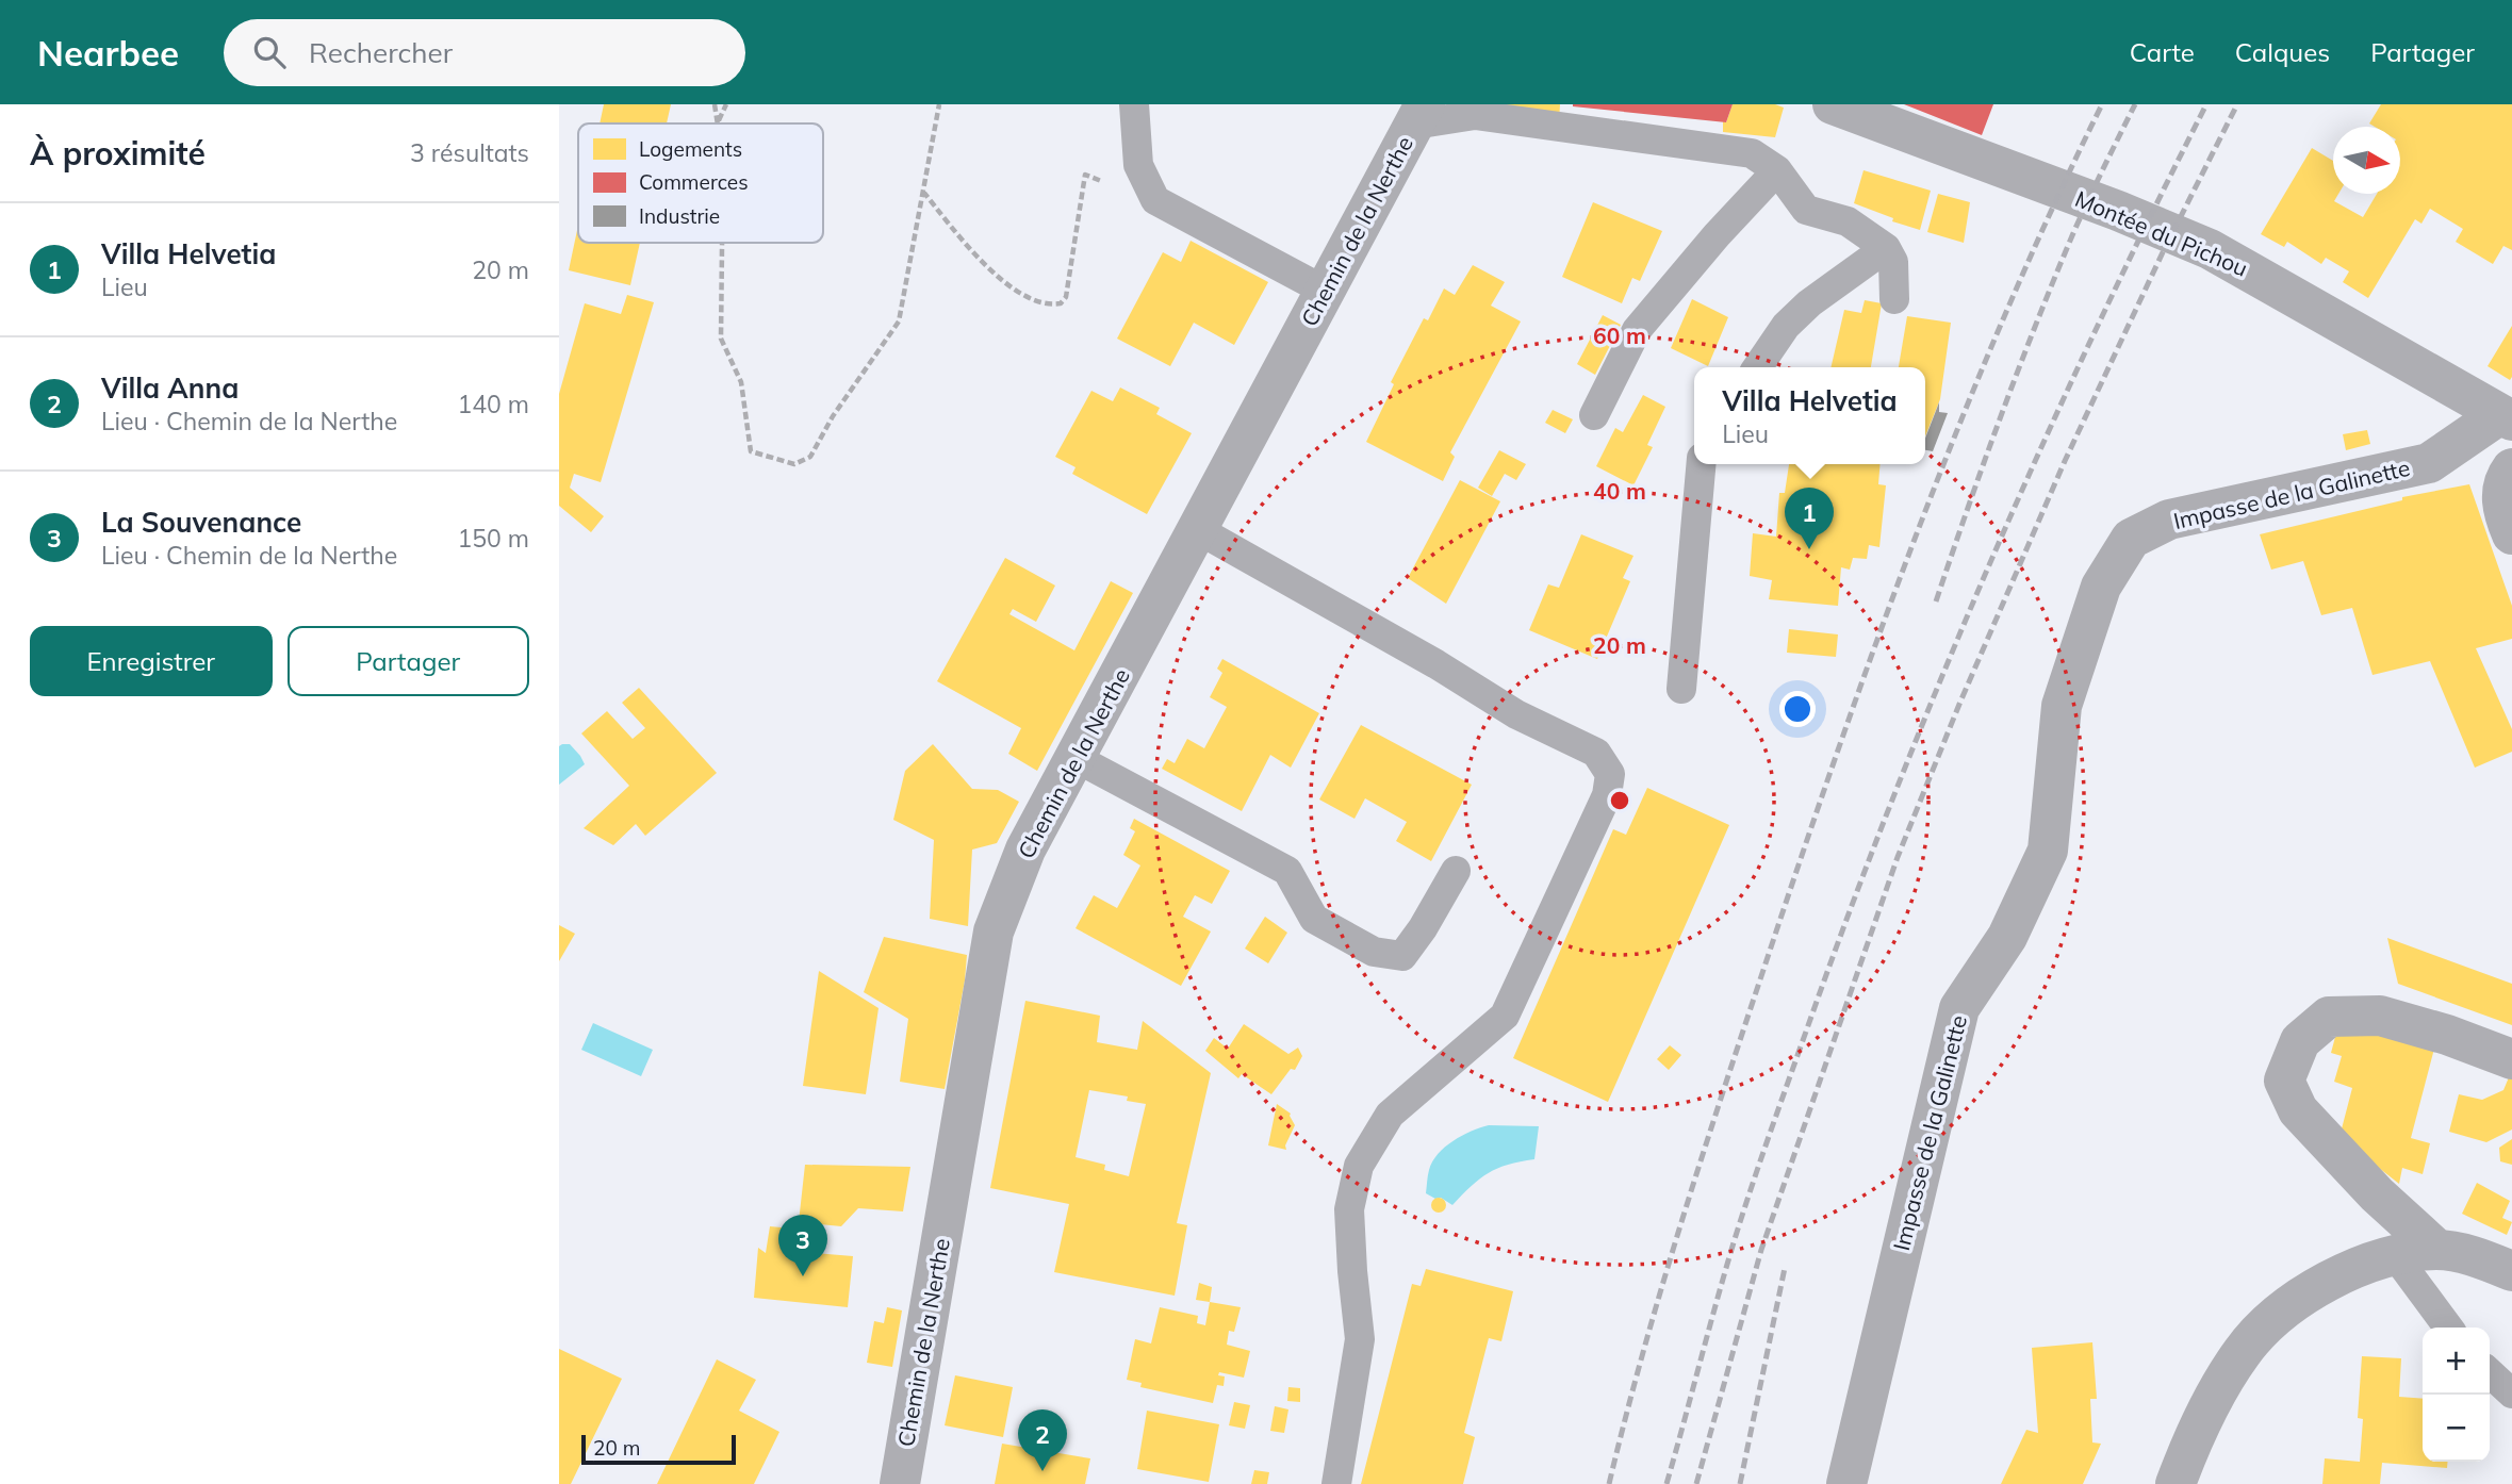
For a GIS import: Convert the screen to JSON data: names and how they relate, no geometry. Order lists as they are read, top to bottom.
{
  "streets": {
    "street": ["Chemin de la Nerthe", "Montée du Pichou", "Impasse de la Galinette"]
  },
  "crossings": [
    ["Montée du Pichou", "Impasse de la Galinette"]
  ],
  "legend": ["Logements", "Commerces", "Industrie"],
  "scale_bar": "20 m",
  "north": "right",
  "page": {
    "header": "Nearbee",
    "search": "Rechercher",
    "nav": ["Carte", "Calques", "Partager"],
    "heading": ["À proximité", "3 résultats"],
    "list": [
      {
        "mark": "1",
        "name": "Villa Helvetia",
        "note": "Lieu",
        "value": "20 m"
      },
      {
        "mark": "2",
        "name": "Villa Anna",
        "note": "Lieu · Chemin de la Nerthe",
        "value": "140 m"
      },
      {
        "mark": "3",
        "name": "La Souvenance",
        "note": "Lieu · Chemin de la Nerthe",
        "value": "150 m"
      }
    ],
    "popup": ["Villa Helvetia", "Lieu"],
    "pins": ["1", "3", "2"],
    "buttons": ["Enregistrer", "Partager"],
    "map_buttons": ["+", "−"],
    "scale": "20 m"
  },
  "rings": ["60 m", "40 m", "20 m"]
}
